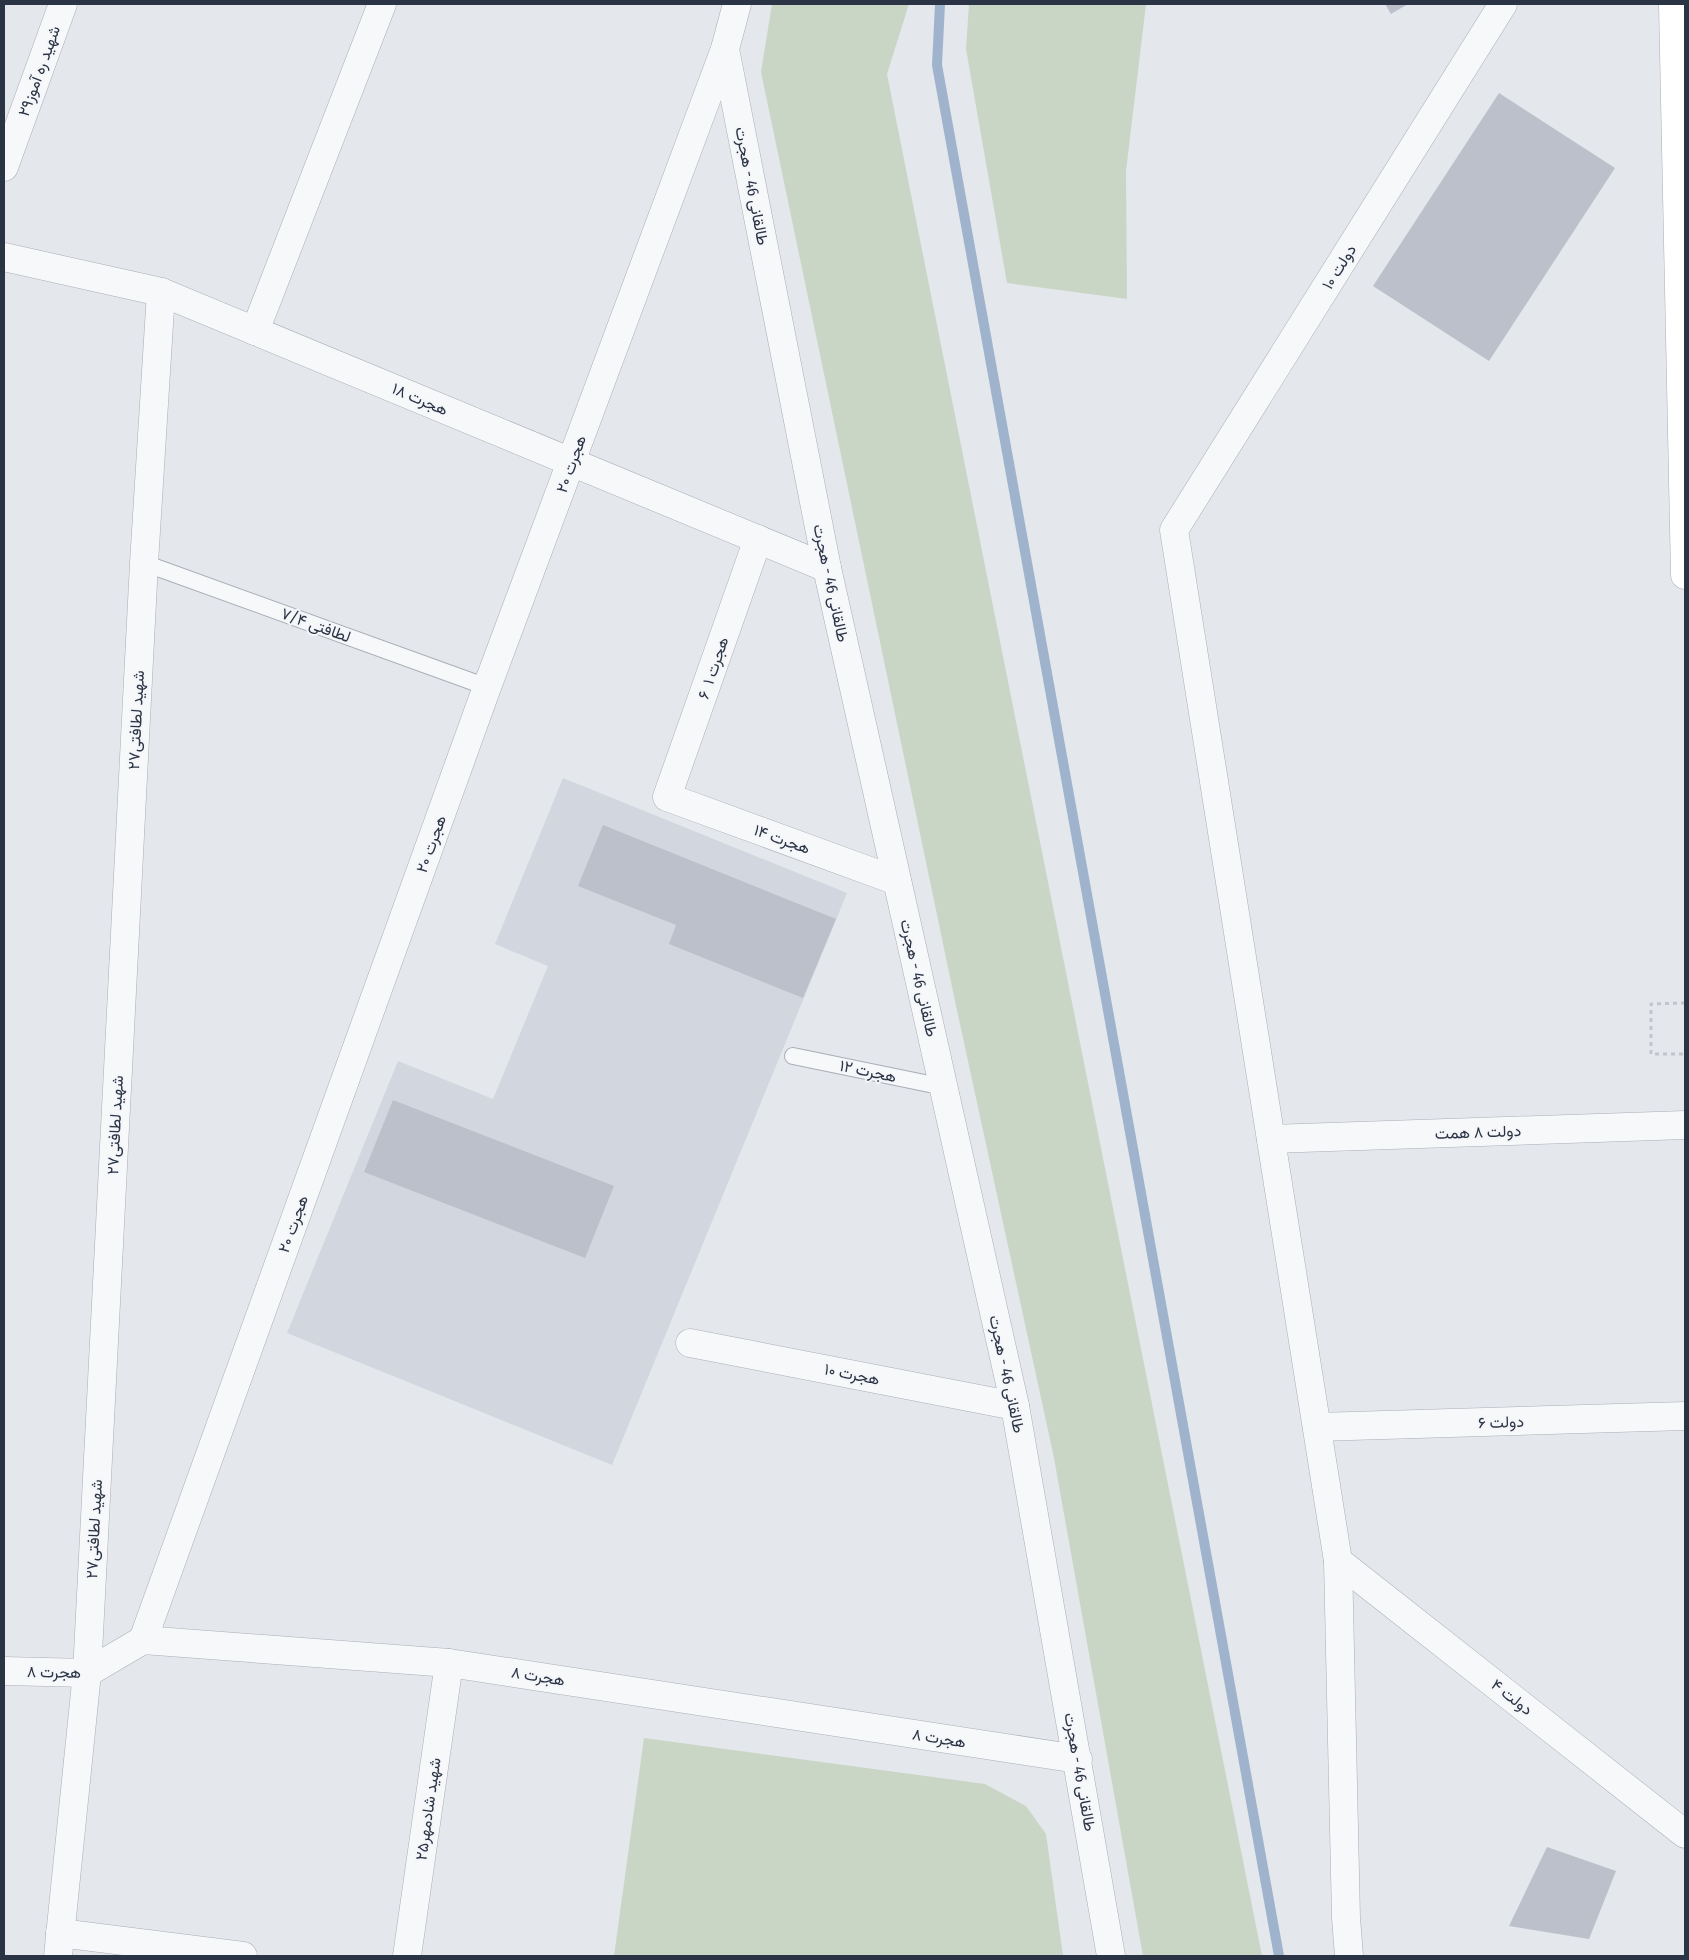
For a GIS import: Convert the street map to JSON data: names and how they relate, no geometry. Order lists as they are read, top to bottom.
{
  "streets": {
    "street": [
      "شهید ره آموز۲۹",
      "طالقانی 46 - هجرت",
      "دولت ۱۰",
      "هجرت ۱۸",
      "هجرت ۲۰",
      "هجرت ۱ ‍ ۶",
      "شهید لطافتی۲۷",
      "هجرت ۱۴",
      "دولت ۸ همت",
      "هجرت ۱۰",
      "دولت ۶",
      "هجرت ۸",
      "دولت ۴",
      "شهید شادمهر۲۵"
    ],
    "lane": ["لطافتی ۷/۴", "هجرت ۱۲"]
  },
  "crossings": [
    ["طالقانی 46 - هجرت", "هجرت ۱۸"],
    ["طالقانی 46 - هجرت", "هجرت ۲۰"],
    ["طالقانی 46 - هجرت", "هجرت ۱۴"],
    ["طالقانی 46 - هجرت", "هجرت ۱۲"],
    ["طالقانی 46 - هجرت", "هجرت ۱۰"],
    ["طالقانی 46 - هجرت", "هجرت ۸"],
    ["دولت ۱۰", "دولت ۸ همت"],
    ["هجرت ۱۸", "هجرت ۲۰"],
    ["هجرت ۱۸", "هجرت ۱ ‍ ۶"],
    ["هجرت ۱۸", "شهید لطافتی۲۷"],
    ["هجرت ۲۰", "لطافتی ۷/۴"],
    ["هجرت ۲۰", "هجرت ۸"],
    ["لطافتی ۷/۴", "شهید لطافتی۲۷"],
    ["هجرت ۱ ‍ ۶", "هجرت ۱۴"],
    ["شهید لطافتی۲۷", "هجرت ۸"],
    ["هجرت ۸", "شهید شادمهر۲۵"]
  ]
}
